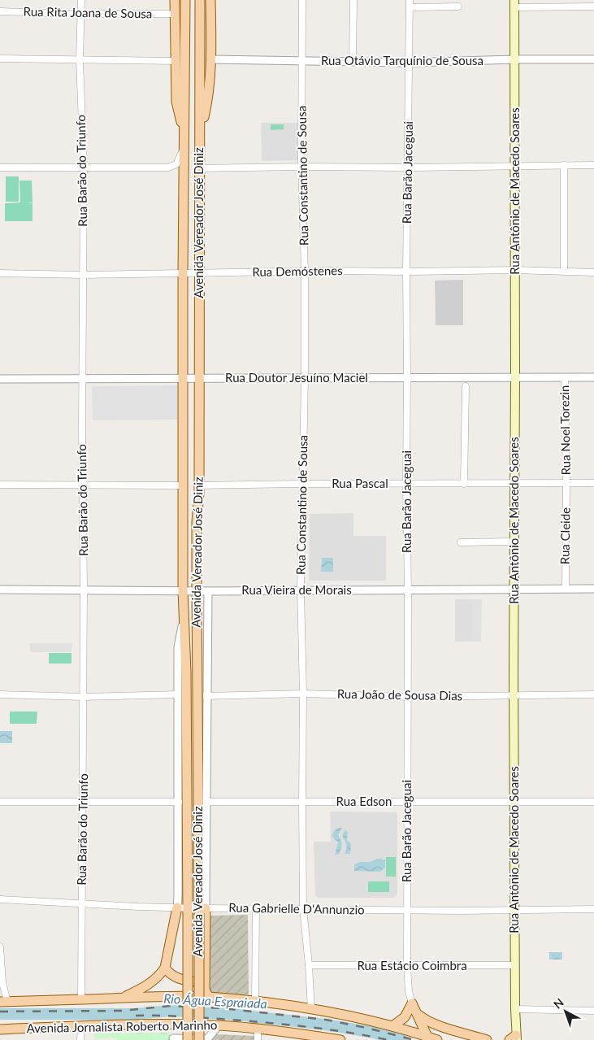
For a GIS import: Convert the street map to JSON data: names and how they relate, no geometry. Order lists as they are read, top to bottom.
{
  "streets": {
    "main road": ["Rua Antônio de Macedo Soares", "Avenida Vereador José Diniz", "Avenida Jornalista Roberto Marinho"],
    "street": [
      "Rua Rita Joana de Sousa",
      "Rua Otávio Tarquínio de Sousa",
      "Rua Barão do Triunfo",
      "Rua Barão Jaceguai",
      "Rua Constantino de Sousa",
      "Rua Demóstenes",
      "Rua Doutor Jesuíno Maciel",
      "Rua Noel Torezin",
      "Rua Pascal",
      "Rua Cleide",
      "Rua Vieira de Morais",
      "Rua João de Sousa Dias",
      "Rua Edson",
      "Rua Gabrielle D'Annunzio",
      "Rua Estácio Coimbra"
    ]
  },
  "crossings": [
    ["Rua Rita Joana de Sousa", "Rua Barão do Triunfo"],
    ["Rua Otávio Tarquínio de Sousa", "Rua Barão Jaceguai"],
    ["Rua Otávio Tarquínio de Sousa", "Rua Constantino de Sousa"],
    ["Rua Otávio Tarquínio de Sousa", "Rua Antônio de Macedo Soares"],
    ["Rua Barão do Triunfo", "Rua Demóstenes"],
    ["Rua Barão do Triunfo", "Rua Doutor Jesuíno Maciel"],
    ["Rua Barão do Triunfo", "Rua Vieira de Morais"],
    ["Rua Barão do Triunfo", "Rua Gabrielle D'Annunzio"],
    ["Rua Barão Jaceguai", "Rua Demóstenes"],
    ["Rua Barão Jaceguai", "Rua Doutor Jesuíno Maciel"],
    ["Rua Barão Jaceguai", "Rua Pascal"],
    ["Rua Barão Jaceguai", "Rua Vieira de Morais"],
    ["Rua Barão Jaceguai", "Rua João de Sousa Dias"],
    ["Rua Barão Jaceguai", "Rua Edson"],
    ["Rua Barão Jaceguai", "Rua Gabrielle D'Annunzio"],
    ["Rua Barão Jaceguai", "Rua Estácio Coimbra"],
    ["Rua Constantino de Sousa", "Rua Demóstenes"],
    ["Rua Constantino de Sousa", "Rua Doutor Jesuíno Maciel"],
    ["Rua Constantino de Sousa", "Rua Pascal"],
    ["Rua Constantino de Sousa", "Rua Vieira de Morais"],
    ["Rua Constantino de Sousa", "Rua João de Sousa Dias"],
    ["Rua Constantino de Sousa", "Rua Edson"],
    ["Rua Constantino de Sousa", "Rua Gabrielle D'Annunzio"],
    ["Rua Constantino de Sousa", "Rua Estácio Coimbra"],
    ["Rua Antônio de Macedo Soares", "Rua Demóstenes"],
    ["Rua Antônio de Macedo Soares", "Rua Doutor Jesuíno Maciel"],
    ["Rua Antônio de Macedo Soares", "Rua Pascal"],
    ["Rua Antônio de Macedo Soares", "Rua Vieira de Morais"],
    ["Rua Antônio de Macedo Soares", "Rua João de Sousa Dias"],
    ["Rua Antônio de Macedo Soares", "Rua Edson"],
    ["Rua Antônio de Macedo Soares", "Rua Gabrielle D'Annunzio"],
    ["Rua Antônio de Macedo Soares", "Rua Estácio Coimbra"],
    ["Avenida Vereador José Diniz", "Rua Demóstenes"],
    ["Avenida Vereador José Diniz", "Rua Doutor Jesuíno Maciel"],
    ["Avenida Vereador José Diniz", "Rua Pascal"],
    ["Avenida Vereador José Diniz", "Rua Vieira de Morais"],
    ["Avenida Vereador José Diniz", "Rua João de Sousa Dias"],
    ["Avenida Vereador José Diniz", "Rua Edson"],
    ["Avenida Vereador José Diniz", "Rua Gabrielle D'Annunzio"],
    ["Rua Doutor Jesuíno Maciel", "Rua Noel Torezin"],
    ["Rua Noel Torezin", "Rua Pascal"],
    ["Rua Noel Torezin", "Rua Cleide"],
    ["Rua Pascal", "Rua Cleide"],
    ["Rua Cleide", "Rua Vieira de Morais"]
  ],
  "water": ["Rio Água Espraiada"],
  "north": "top left"
}
